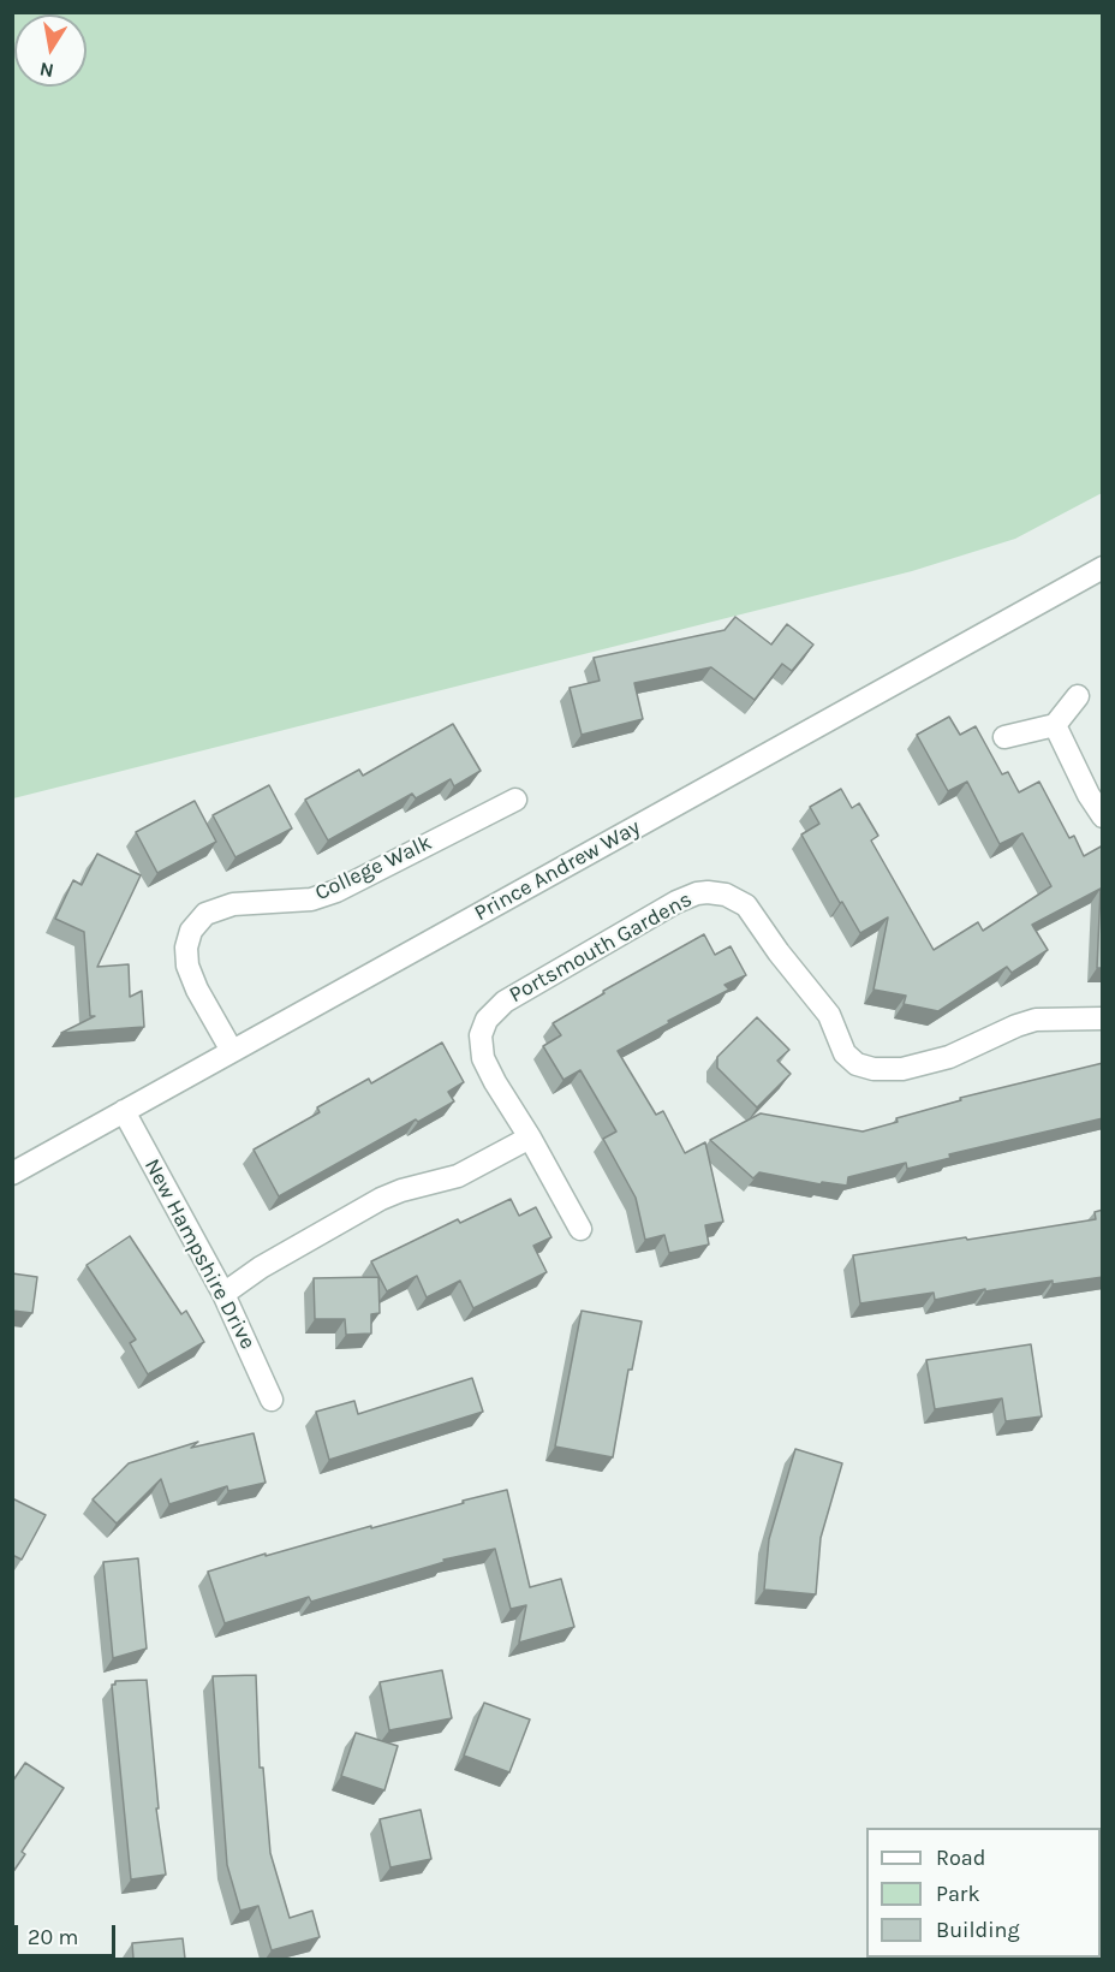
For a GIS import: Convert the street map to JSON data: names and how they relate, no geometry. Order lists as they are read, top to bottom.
{
  "streets": {
    "street": [
      "College Walk",
      "Prince Andrew Way",
      "Portsmouth Gardens",
      "New Hampshire Drive"
    ]
  },
  "crossings": [
    ["College Walk", "Prince Andrew Way"],
    ["Prince Andrew Way", "New Hampshire Drive"]
  ],
  "legend": ["Road", "Park", "Building"],
  "scale_bar": "20 m",
  "north": "bottom"
}
